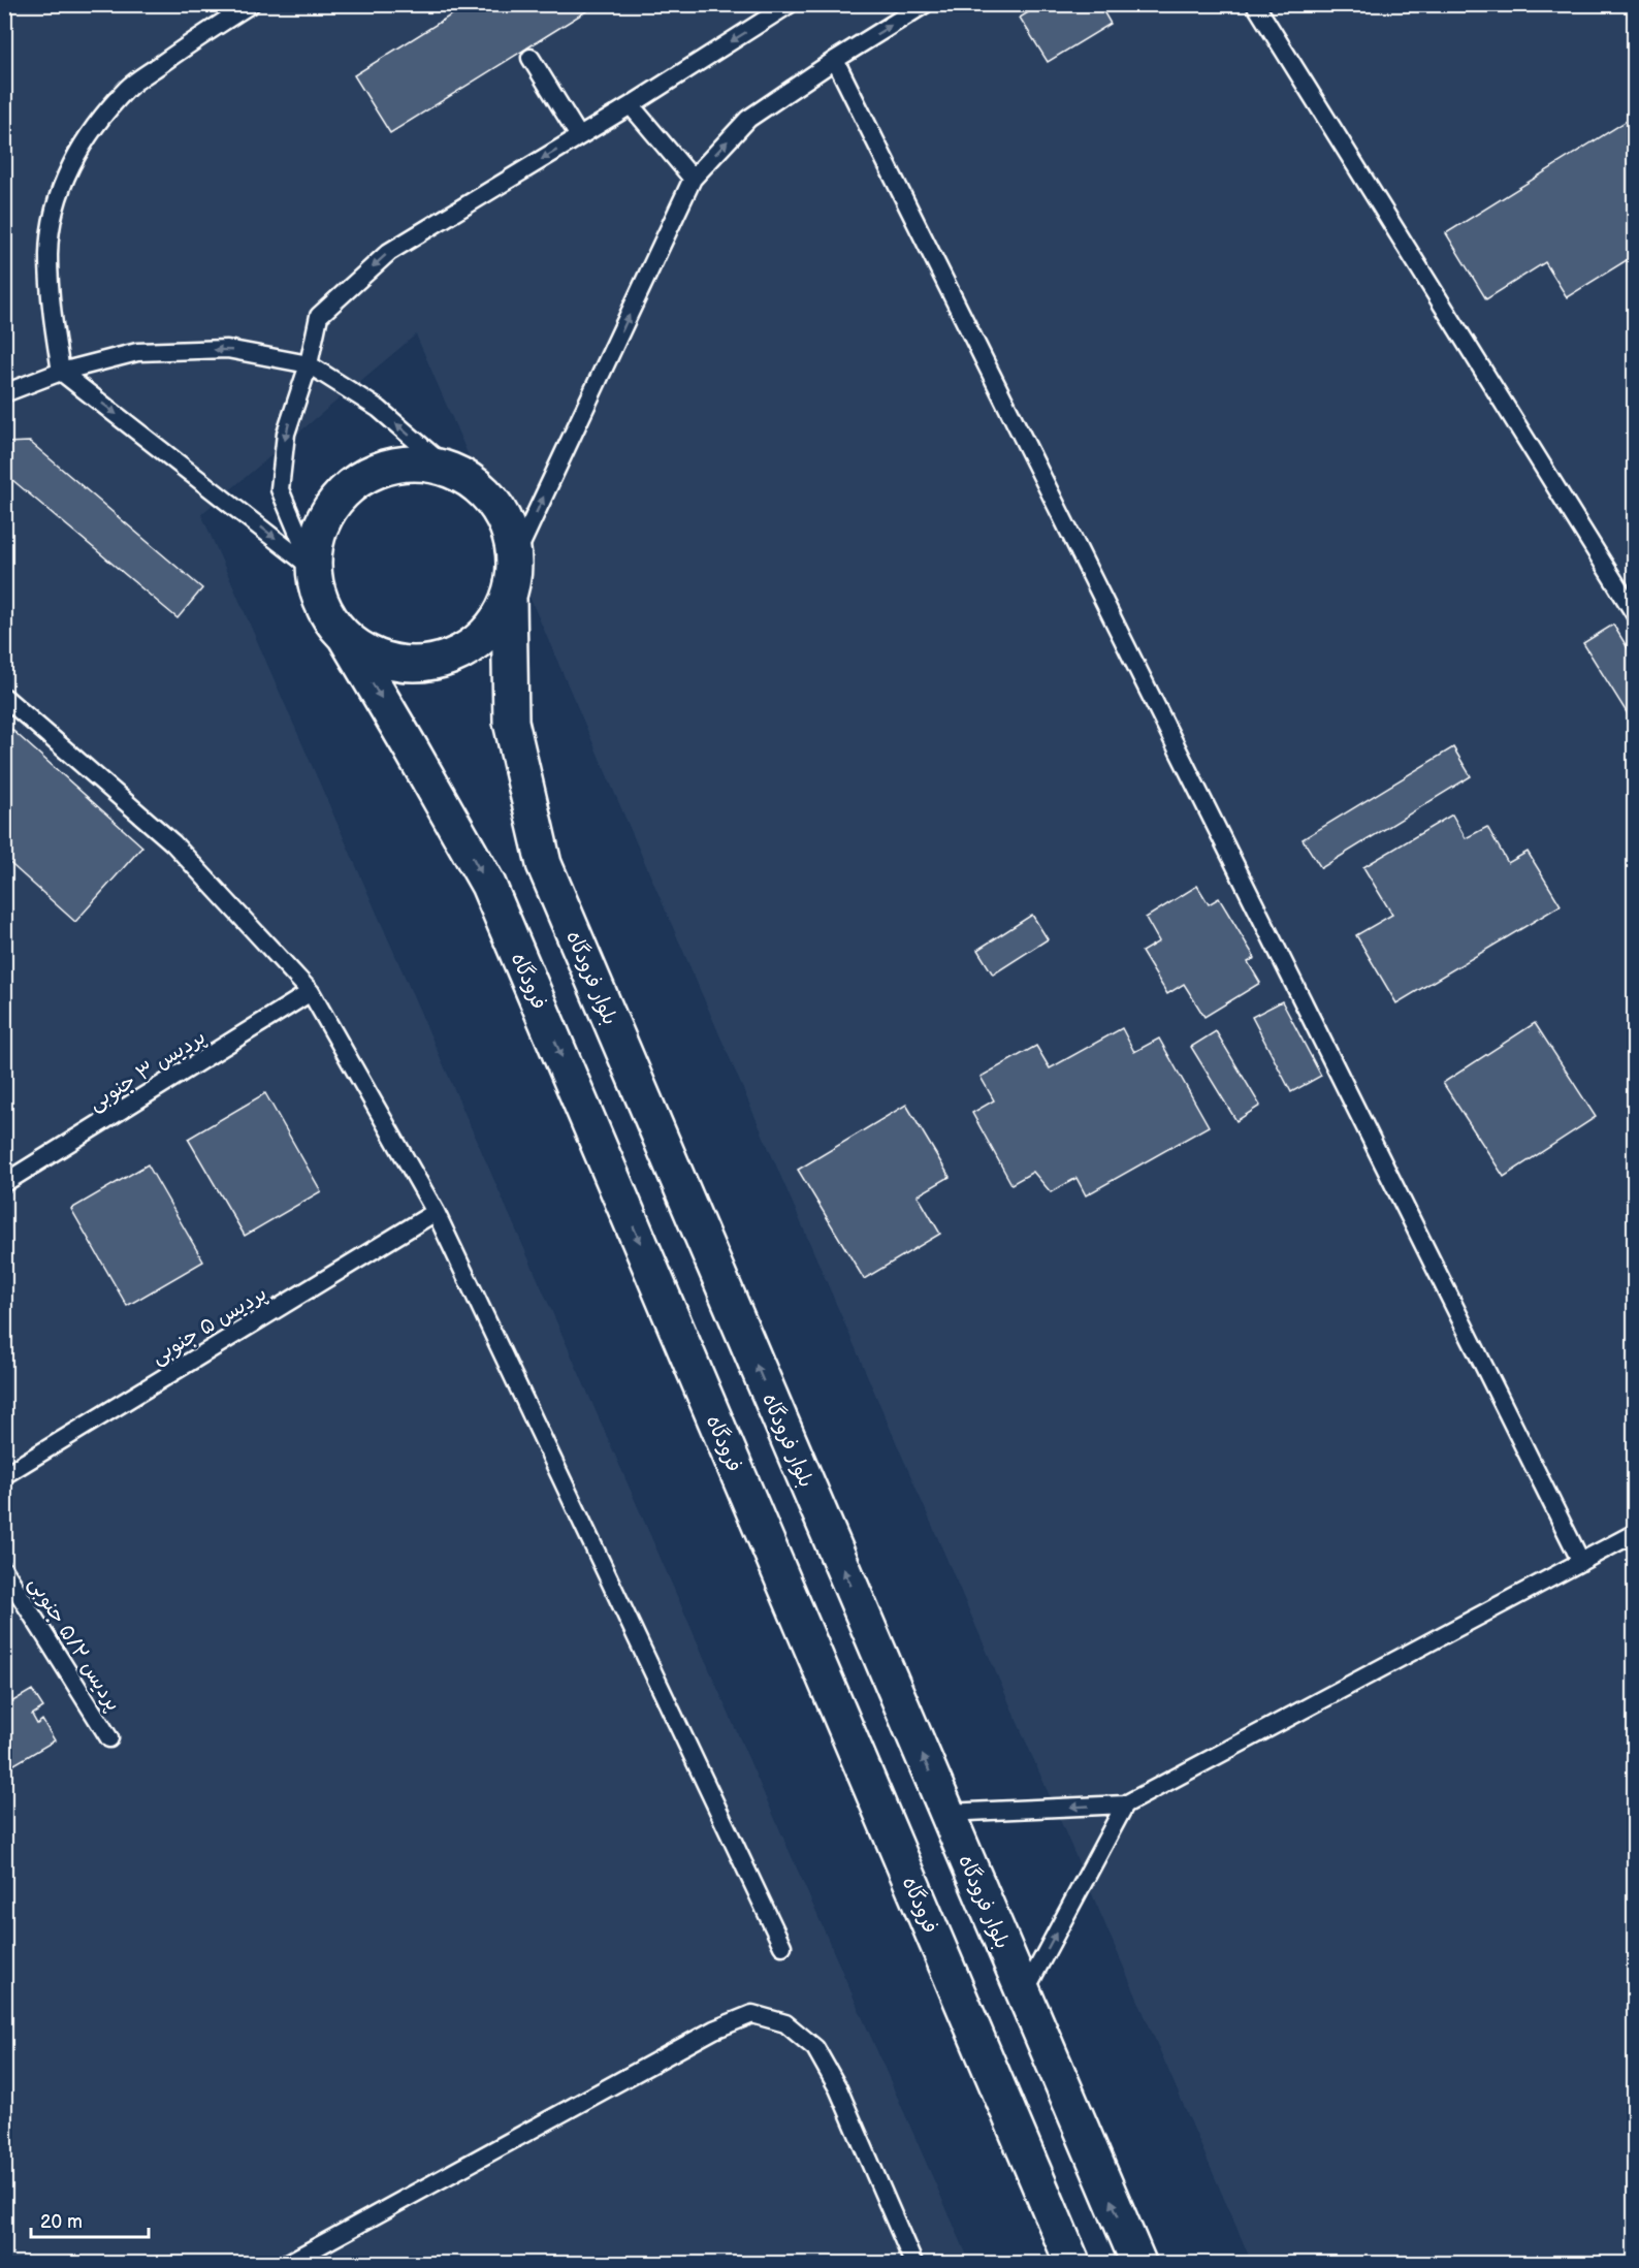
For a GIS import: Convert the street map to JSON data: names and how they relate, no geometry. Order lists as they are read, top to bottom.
{
  "streets": {
    "main road": ["بلوار فرودگاه", "فرودگاه"],
    "lane": ["پردیس ۳ جنوبی", "پردیس ۵ جنوبی", "پردیس ۵/۲ جنوبی"]
  },
  "crossings": [
    ["بلوار فرودگاه", "فرودگاه"]
  ],
  "one_way": ["بلوار فرودگاه", "فرودگاه"],
  "scale_bar": "20 m"
}
